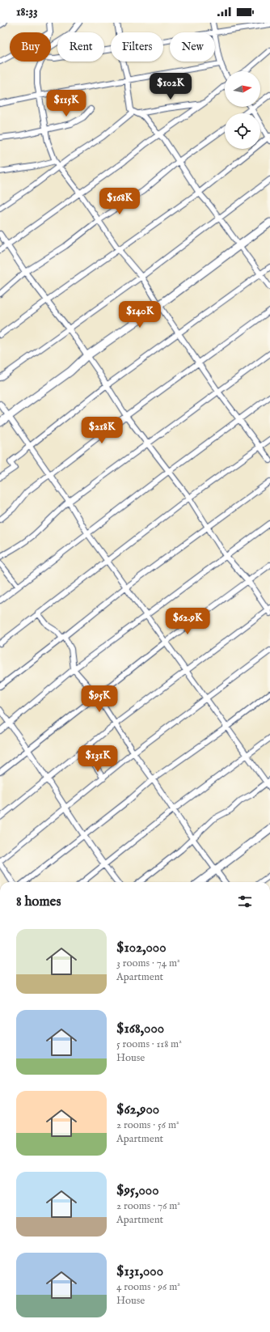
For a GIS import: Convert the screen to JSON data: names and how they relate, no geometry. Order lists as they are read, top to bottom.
{
  "north": "right",
  "page": {
    "status": "18:33",
    "chip": [
      "Buy",
      "Rent",
      "Filters",
      "New"
    ],
    "price": [
      "$102K",
      "$115K",
      "$168K",
      "$140K",
      "$218K",
      "$62.9K",
      "$95K",
      "$131K"
    ],
    "heading": "8 homes",
    "list": [
      {
        "name": "$102,000",
        "note": "3 rooms · 74 m² · Apartment"
      },
      {
        "name": "$168,000",
        "note": "5 rooms · 118 m² · House"
      },
      {
        "name": "$62,900",
        "note": "2 rooms · 56 m² · Apartment"
      },
      {
        "name": "$95,000",
        "note": "2 rooms · 76 m² · Apartment"
      },
      {
        "name": "$131,000",
        "note": "4 rooms · 96 m² · House"
      }
    ]
  }
}
